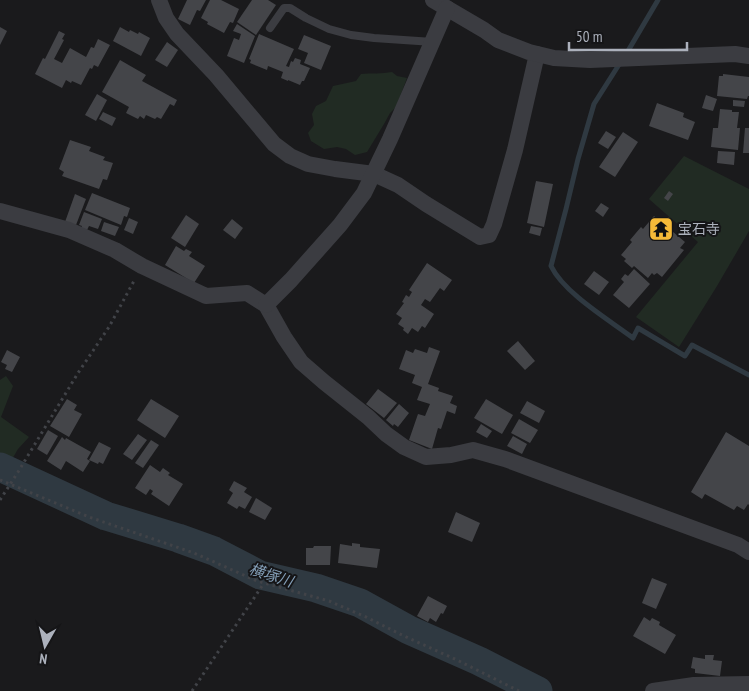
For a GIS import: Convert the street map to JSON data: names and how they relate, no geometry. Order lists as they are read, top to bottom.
{
  "water": ["横塚川"],
  "places": {
    "temple": ["宝石寺"]
  },
  "scale_bar": "50 m",
  "north": "bottom"
}
